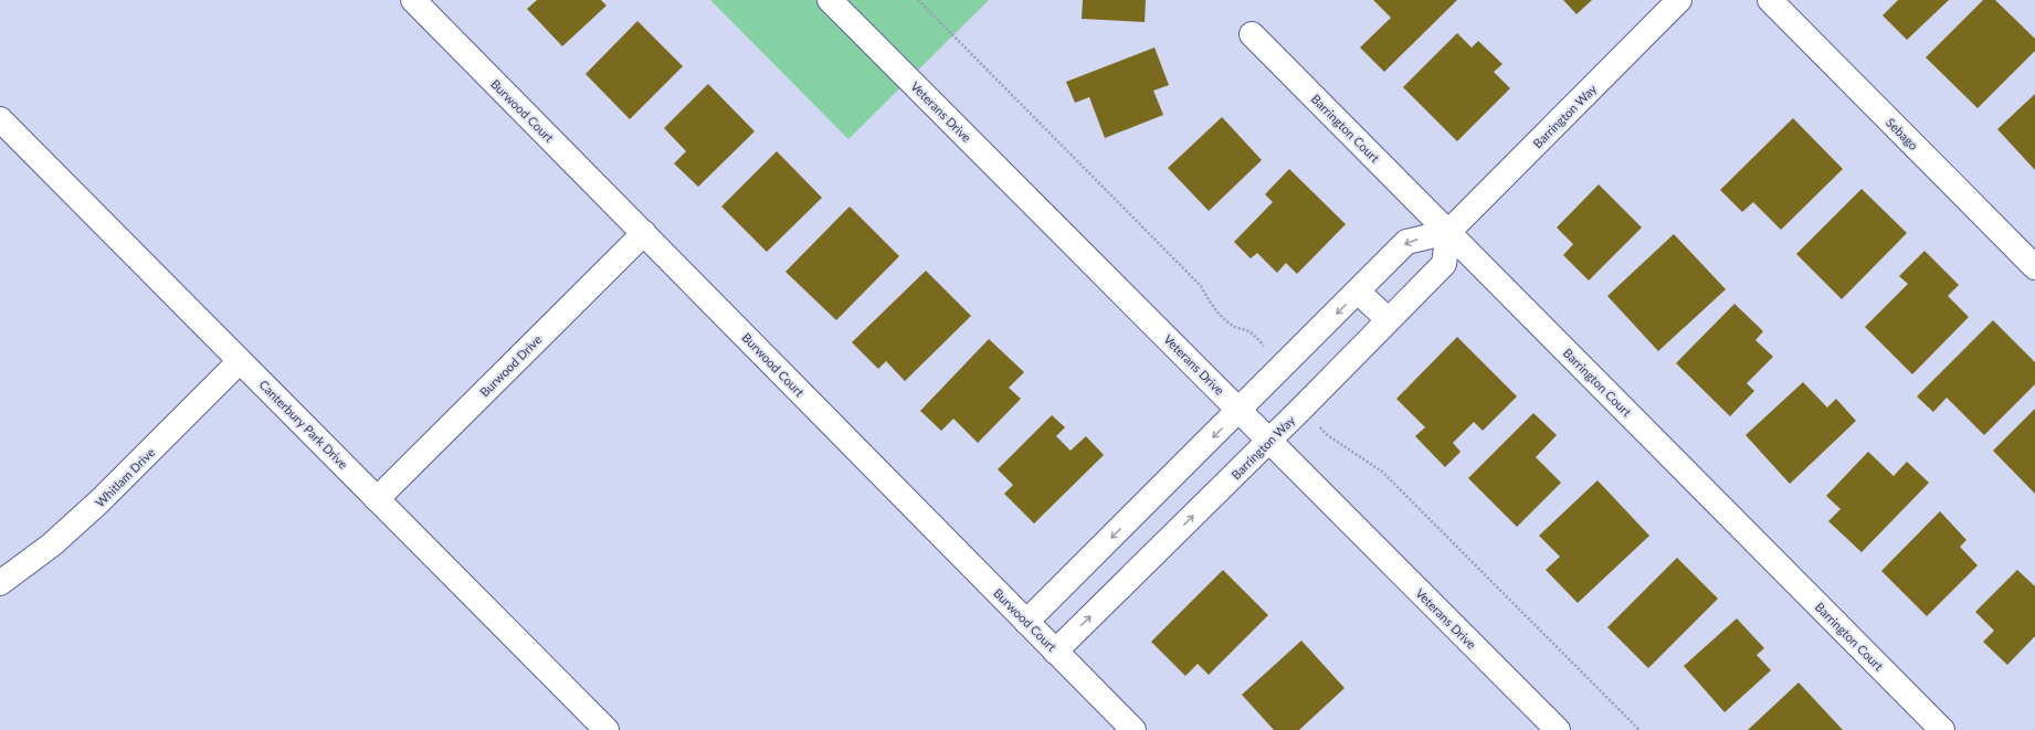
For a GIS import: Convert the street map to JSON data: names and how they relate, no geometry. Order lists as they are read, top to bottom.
{
  "streets": {
    "street": [
      "Burwood Court",
      "Veterans Drive",
      "Barrington Way",
      "Barrington Court",
      "Sebago",
      "Burwood Drive",
      "Canterbury Park Drive",
      "Whitlam Drive"
    ]
  },
  "crossings": [
    ["Burwood Court", "Barrington Way"],
    ["Burwood Court", "Burwood Drive"],
    ["Veterans Drive", "Barrington Way"],
    ["Barrington Way", "Barrington Court"],
    ["Burwood Drive", "Canterbury Park Drive"],
    ["Canterbury Park Drive", "Whitlam Drive"]
  ]
}
